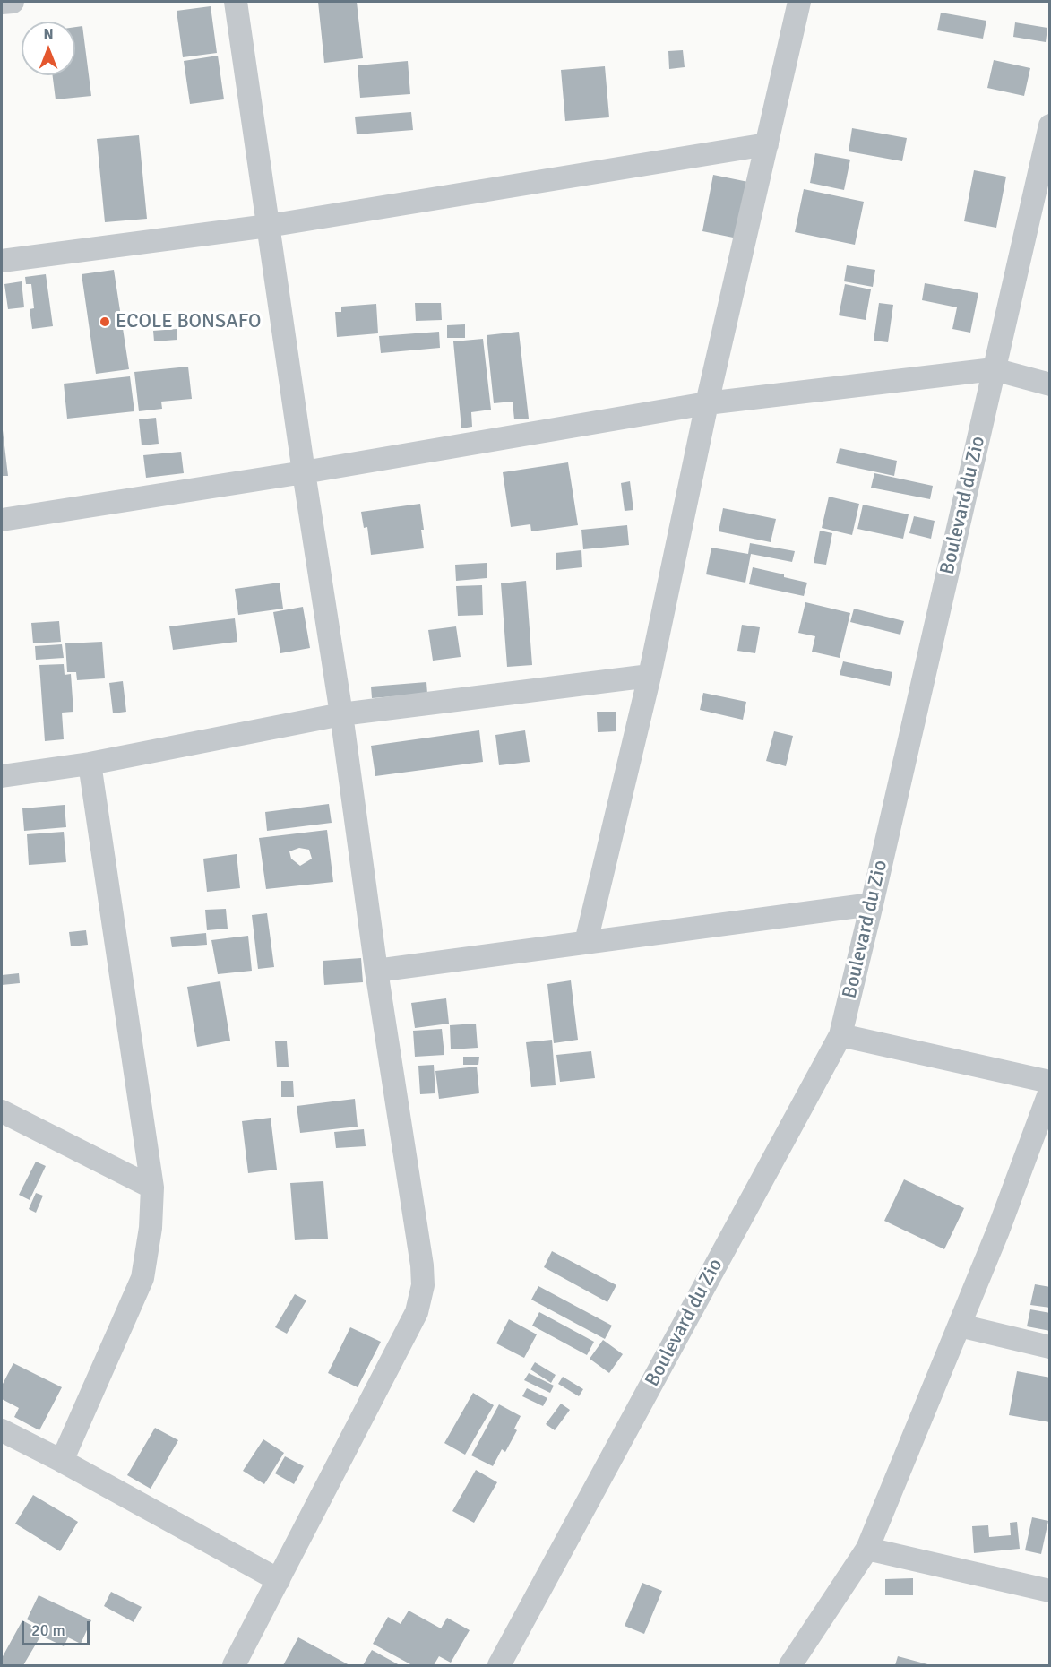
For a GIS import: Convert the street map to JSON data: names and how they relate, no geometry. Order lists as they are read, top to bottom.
{
  "streets": {
    "street": ["Boulevard du Zio"]
  },
  "places": ["ECOLE BONSAFO"],
  "scale_bar": "20 m",
  "north": "top"
}
